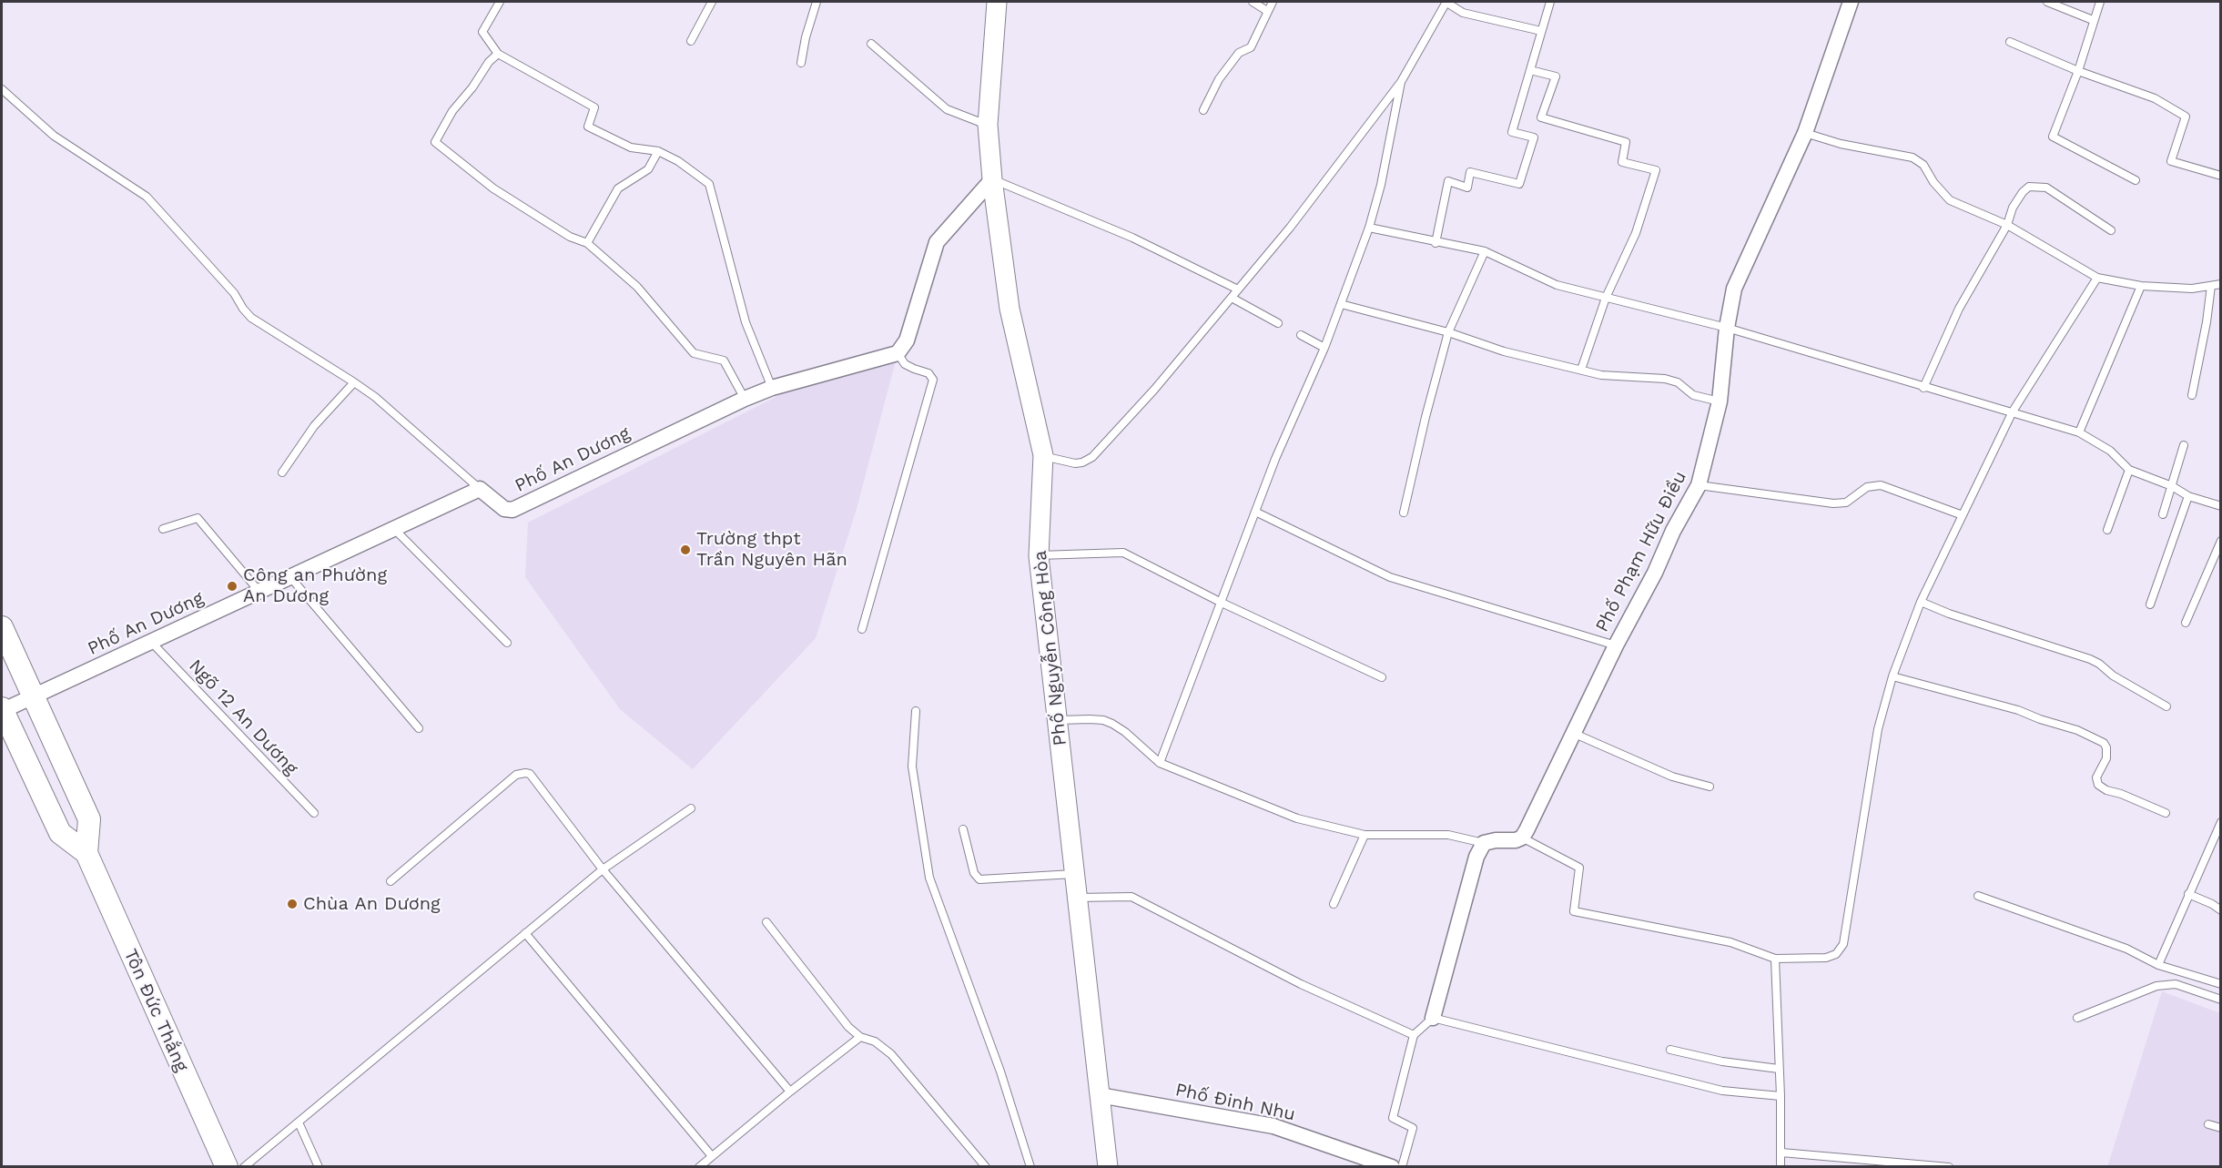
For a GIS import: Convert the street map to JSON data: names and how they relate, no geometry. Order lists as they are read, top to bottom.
{
  "streets": {
    "main road": ["Tôn Đức Thắng"],
    "street": [
      "Phố An Dương",
      "Phố Phạm Hữu Điều",
      "Phố Nguyễn Công Hòa",
      "Phố Đinh Nhu"
    ],
    "lane": ["Ngõ 12 An Dương"]
  },
  "crossings": [
    ["Phố An Dương", "Ngõ 12 An Dương"],
    ["Phố An Dương", "Tôn Đức Thắng"],
    ["Phố Nguyễn Công Hòa", "Phố Đinh Nhu"]
  ],
  "places": ["Trường thpt Trần Nguyên Hãn", "Công an Phường An Dương", "Chùa An Dương"]
}
